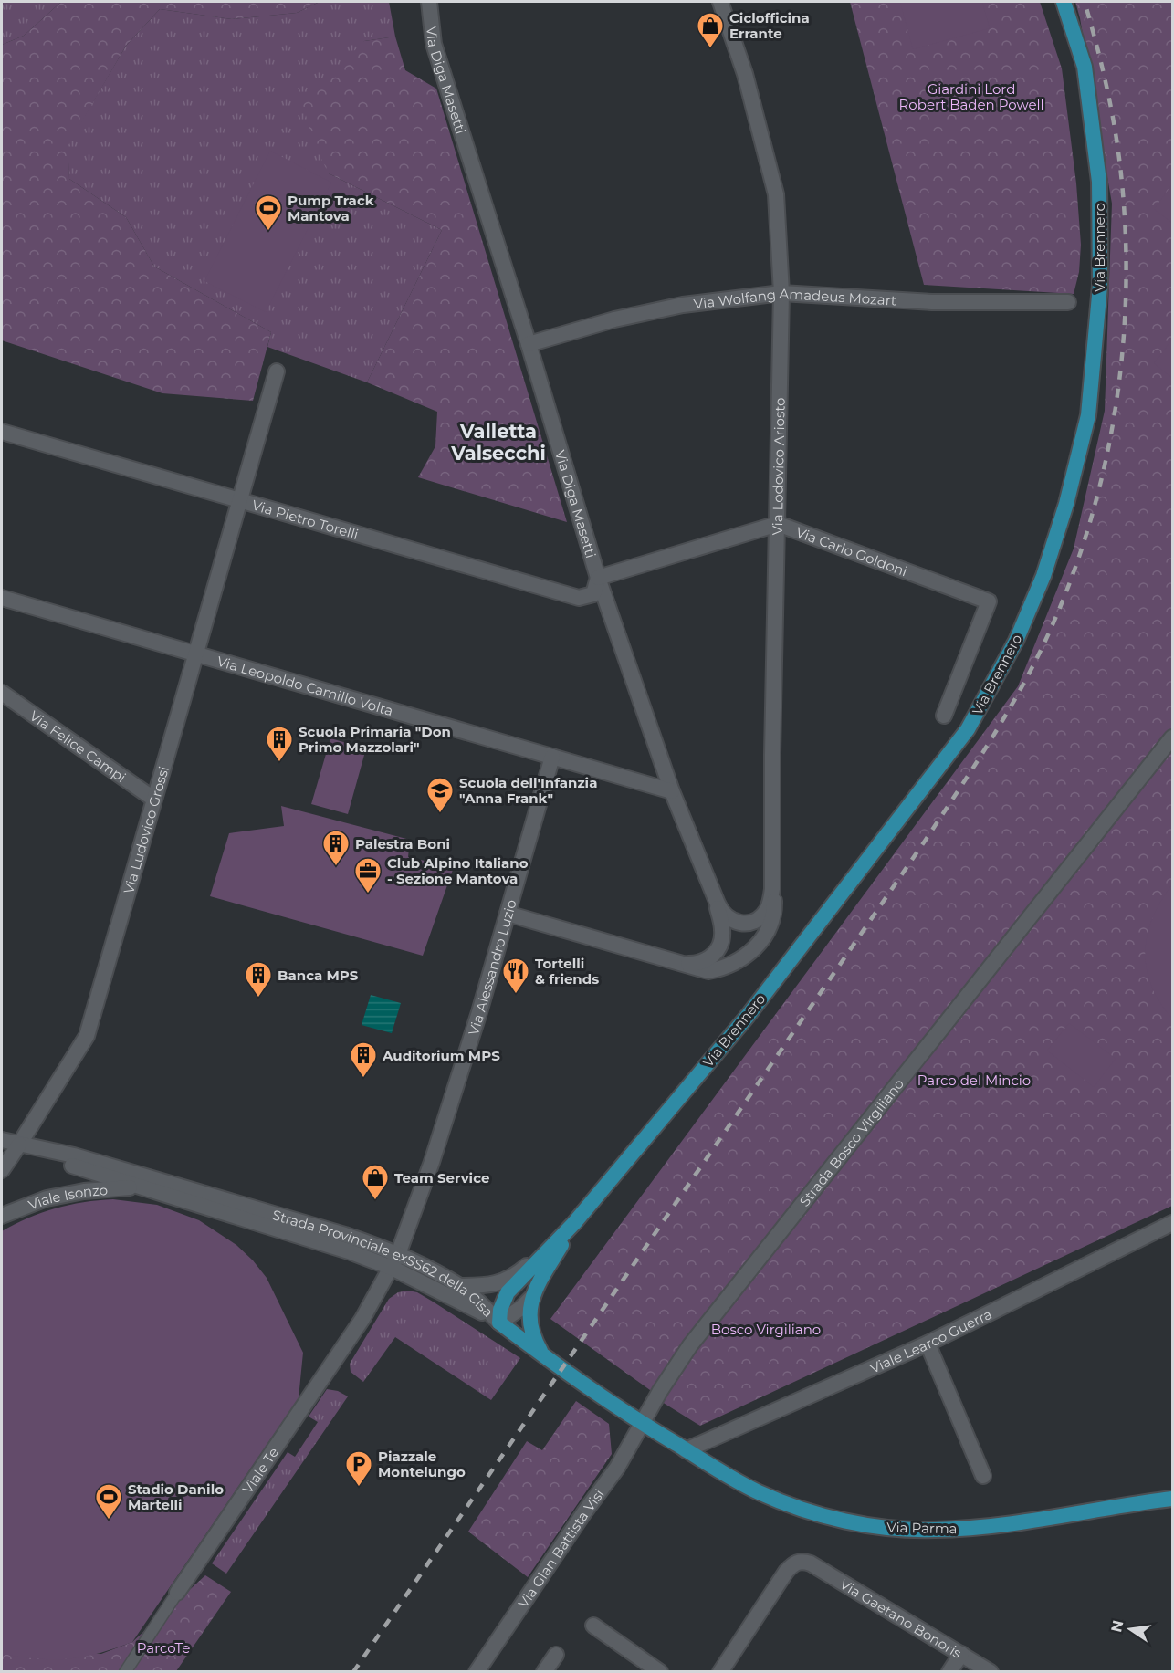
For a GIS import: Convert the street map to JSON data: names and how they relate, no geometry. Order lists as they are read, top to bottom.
{
  "streets": {
    "main road": ["Via Brennero", "Via Parma"],
    "street": [
      "Via Diga Masetti",
      "Via Wolfang Amadeus Mozart",
      "Via Lodovico Ariosto",
      "Via Pietro Torelli",
      "Via Carlo Goldoni",
      "Via Leopoldo Camillo Volta",
      "Via Felice Campi",
      "Via Ludovico Grossi",
      "Via Alessandro Luzio",
      "Strada Bosco Virgiliano",
      "Viale Isonzo",
      "Strada Provinciale exSS62 della Cisa",
      "Viale Learco Guerra",
      "Viale Te",
      "Via Gian Battista Visi",
      "Via Gaetano Bonoris"
    ]
  },
  "crossings": [
    ["Via Diga Masetti", "Via Wolfang Amadeus Mozart"],
    ["Via Diga Masetti", "Via Lodovico Ariosto"],
    ["Via Diga Masetti", "Via Pietro Torelli"],
    ["Via Diga Masetti", "Via Leopoldo Camillo Volta"],
    ["Via Brennero", "Strada Provinciale exSS62 della Cisa"],
    ["Via Brennero", "Via Parma"],
    ["Via Wolfang Amadeus Mozart", "Via Lodovico Ariosto"],
    ["Via Lodovico Ariosto", "Via Carlo Goldoni"],
    ["Via Pietro Torelli", "Via Ludovico Grossi"],
    ["Via Leopoldo Camillo Volta", "Via Ludovico Grossi"],
    ["Via Leopoldo Camillo Volta", "Via Alessandro Luzio"],
    ["Via Felice Campi", "Via Ludovico Grossi"],
    ["Via Ludovico Grossi", "Strada Provinciale exSS62 della Cisa"],
    ["Via Alessandro Luzio", "Strada Provinciale exSS62 della Cisa"],
    ["Via Alessandro Luzio", "Viale Te"],
    ["Strada Bosco Virgiliano", "Via Parma"],
    ["Strada Bosco Virgiliano", "Via Gian Battista Visi"],
    ["Viale Isonzo", "Strada Provinciale exSS62 della Cisa"],
    ["Strada Provinciale exSS62 della Cisa", "Viale Te"],
    ["Strada Provinciale exSS62 della Cisa", "Via Parma"],
    ["Viale Learco Guerra", "Via Parma"],
    ["Via Parma", "Via Gian Battista Visi"]
  ],
  "districts": ["Valletta Valsecchi"],
  "parks": [
    "Giardini Lord Robert Baden Powell",
    "Parco del Mincio",
    "Bosco Virgiliano",
    "ParcoTe"
  ],
  "places": {
    "shop": ["Ciclofficina Errante", "Team Service"],
    "sports": ["Pump Track Mantova", "Stadio Danilo Martelli"],
    "building": [
      "Scuola Primaria \"Don Primo Mazzolari\"",
      "Palestra Boni",
      "Banca MPS",
      "Auditorium MPS"
    ],
    "school or university": ["Scuola dell'Infanzia \"Anna Frank\""],
    "office": ["Club Alpino Italiano - Sezione Mantova"],
    "restaurant": ["Tortelli & friends"],
    "parking": ["Piazzale Montelungo"]
  },
  "north": "left"
}
